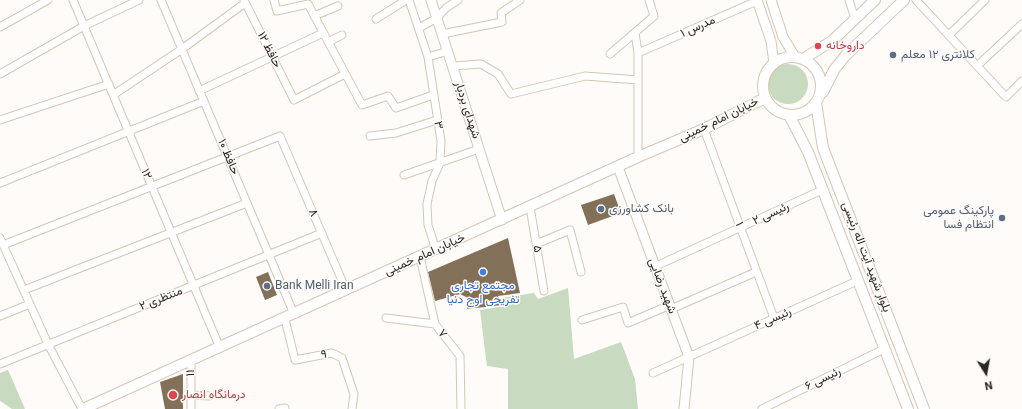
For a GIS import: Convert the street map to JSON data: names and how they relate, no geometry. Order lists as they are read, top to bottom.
{
  "streets": {
    "main road": ["خیابان امام خمینی", "بلوار شهید آیت اله رئیسی"],
    "street": [
      "مدرس ۱",
      "حافظ ۱۲",
      "شهدای بردبار",
      "۳",
      "حافظ ۱۰",
      "۱۲",
      "۸",
      "رئیسی ۲",
      "۱",
      "۵",
      "شهید رضایی",
      "منتظری ۲",
      "رئیسی ۴",
      "۷",
      "۹",
      "۱۱",
      "رئیسی ۶"
    ]
  },
  "crossings": [
    ["شهدای بردبار", "خیابان امام خمینی"],
    ["خیابان امام خمینی", "۳"],
    ["خیابان امام خمینی", "حافظ ۱۰"],
    ["خیابان امام خمینی", "۱۲"],
    ["خیابان امام خمینی", "۸"],
    ["خیابان امام خمینی", "۱"],
    ["خیابان امام خمینی", "۵"],
    ["خیابان امام خمینی", "بلوار شهید آیت اله رئیسی"],
    ["خیابان امام خمینی", "شهید رضایی"],
    ["خیابان امام خمینی", "۷"],
    ["خیابان امام خمینی", "۹"],
    ["خیابان امام خمینی", "۱۱"],
    ["حافظ ۱۰", "۸"],
    ["حافظ ۱۰", "منتظری ۲"],
    ["۱۲", "منتظری ۲"],
    ["۸", "منتظری ۲"],
    ["رئیسی ۲", "۱"],
    ["رئیسی ۲", "بلوار شهید آیت اله رئیسی"],
    ["رئیسی ۲", "شهید رضایی"],
    ["۱", "رئیسی ۴"],
    ["بلوار شهید آیت اله رئیسی", "رئیسی ۴"],
    ["بلوار شهید آیت اله رئیسی", "رئیسی ۶"],
    ["شهید رضایی", "رئیسی ۴"]
  ],
  "places": [
    "داروخانه",
    "کلانتری ۱۲ معلم",
    "بانک کشاورزی",
    "پارکینگ عمومی انتظام فسا",
    "مجتمع تجاری تفریحی اوج دنیا",
    "Bank Melli Iran",
    "درمانگاه انصار"
  ],
  "north": "bottom"
}
